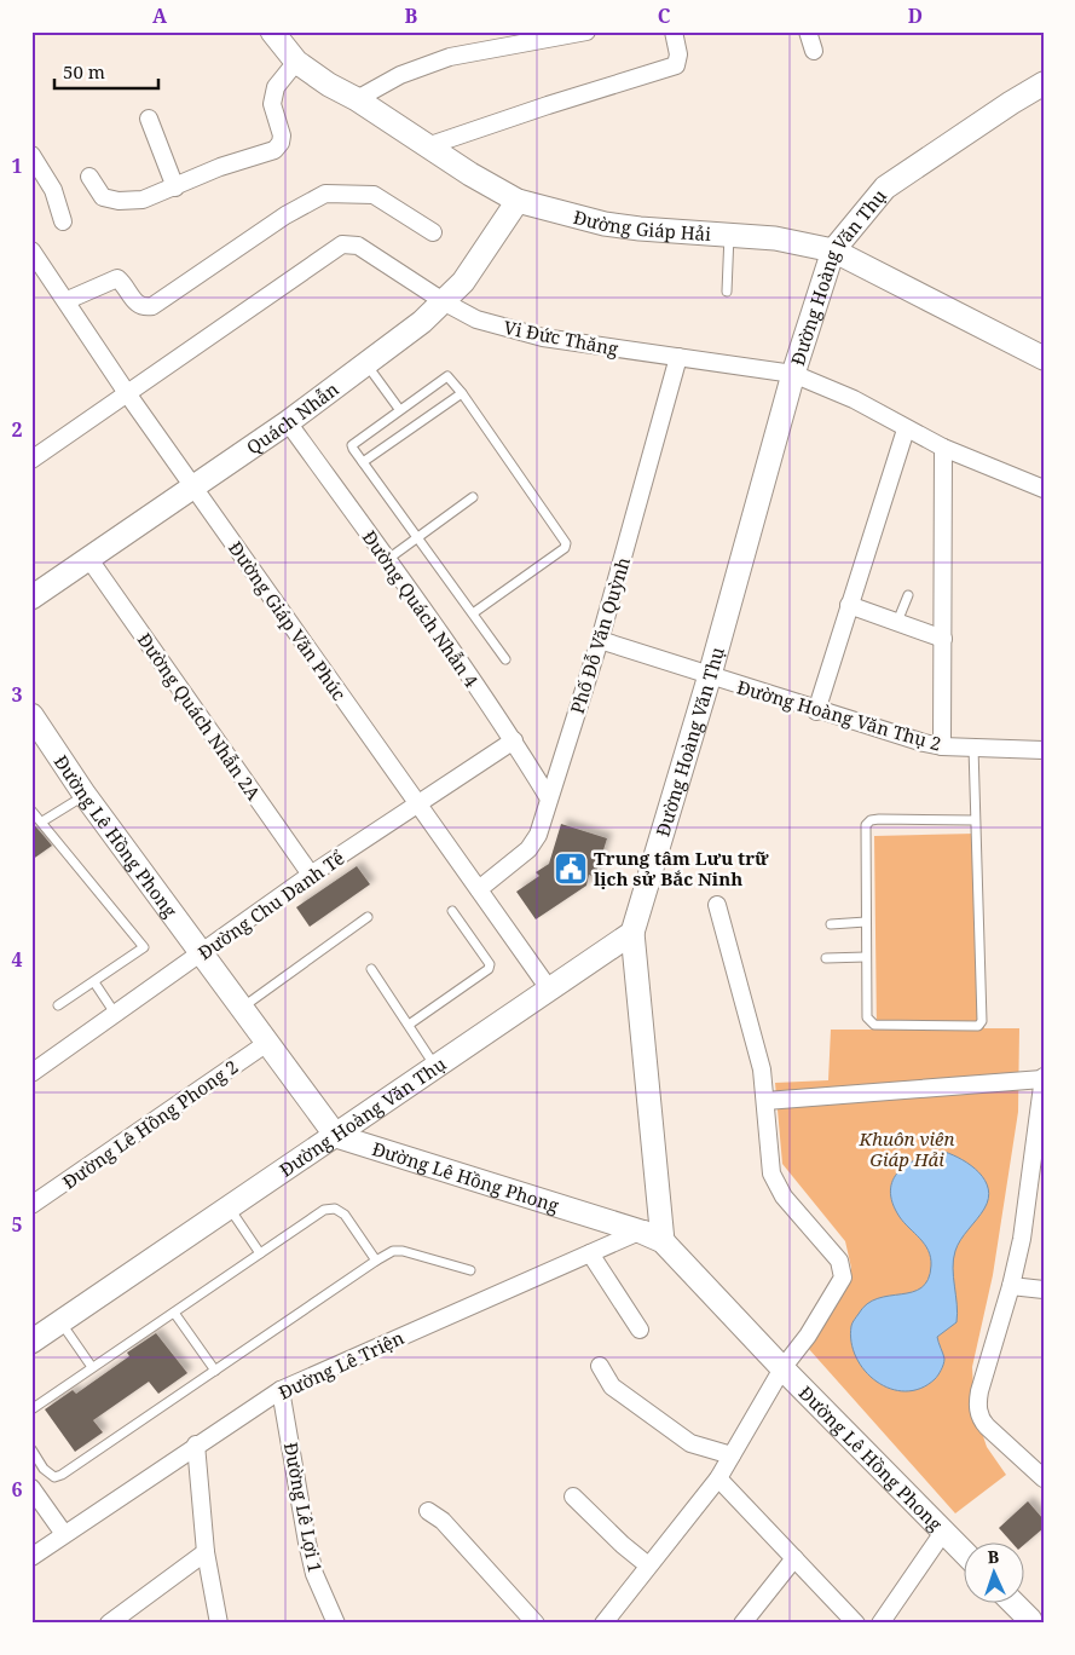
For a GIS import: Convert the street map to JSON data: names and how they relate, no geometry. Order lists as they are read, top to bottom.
{
  "streets": {
    "street": [
      "Đường Giáp Hải",
      "Đường Hoàng Văn Thụ",
      "Vi Đức Thăng",
      "Quách Nhẫn",
      "Đường Quách Nhẫn 4",
      "Đường Giáp Văn Phúc",
      "Phố Đỗ Văn Quỳnh",
      "Đường Hoàng Văn Thụ 2",
      "Đường Quách Nhẫn 2A",
      "Đường Lê Hồng Phong",
      "Đường Chu Danh Tể",
      "Đường Lê Hồng Phong 2",
      "Đường Lê Triện",
      "Đường Lê Lợi 1"
    ]
  },
  "crossings": [
    ["Đường Giáp Hải", "Đường Hoàng Văn Thụ"],
    ["Đường Giáp Hải", "Quách Nhẫn"],
    ["Đường Hoàng Văn Thụ", "Vi Đức Thăng"],
    ["Đường Hoàng Văn Thụ", "Đường Giáp Văn Phúc"],
    ["Đường Hoàng Văn Thụ", "Đường Hoàng Văn Thụ 2"],
    ["Đường Hoàng Văn Thụ", "Đường Lê Hồng Phong"],
    ["Vi Đức Thăng", "Quách Nhẫn"],
    ["Vi Đức Thăng", "Đường Giáp Văn Phúc"],
    ["Vi Đức Thăng", "Phố Đỗ Văn Quỳnh"],
    ["Quách Nhẫn", "Đường Quách Nhẫn 4"],
    ["Quách Nhẫn", "Đường Giáp Văn Phúc"],
    ["Quách Nhẫn", "Đường Quách Nhẫn 2A"],
    ["Đường Quách Nhẫn 4", "Phố Đỗ Văn Quỳnh"],
    ["Đường Quách Nhẫn 4", "Đường Chu Danh Tể"],
    ["Đường Giáp Văn Phúc", "Phố Đỗ Văn Quỳnh"],
    ["Đường Giáp Văn Phúc", "Đường Chu Danh Tể"],
    ["Phố Đỗ Văn Quỳnh", "Đường Hoàng Văn Thụ 2"],
    ["Đường Quách Nhẫn 2A", "Đường Chu Danh Tể"],
    ["Đường Lê Hồng Phong", "Đường Chu Danh Tể"],
    ["Đường Lê Hồng Phong", "Đường Lê Hồng Phong 2"],
    ["Đường Lê Hồng Phong", "Đường Lê Triện"],
    ["Đường Lê Triện", "Đường Lê Lợi 1"]
  ],
  "parks": ["Khuôn viên Giáp Hải"],
  "places": {
    "public building": ["Trung tâm Lưu trữ lịch sử Bắc Ninh"]
  },
  "scale_bar": "50 m",
  "north": "top",
  "grid": {
    "columns": [
      "A",
      "B",
      "C",
      "D"
    ],
    "rows": [
      "1",
      "2",
      "3",
      "4",
      "5",
      "6"
    ]
  }
}
